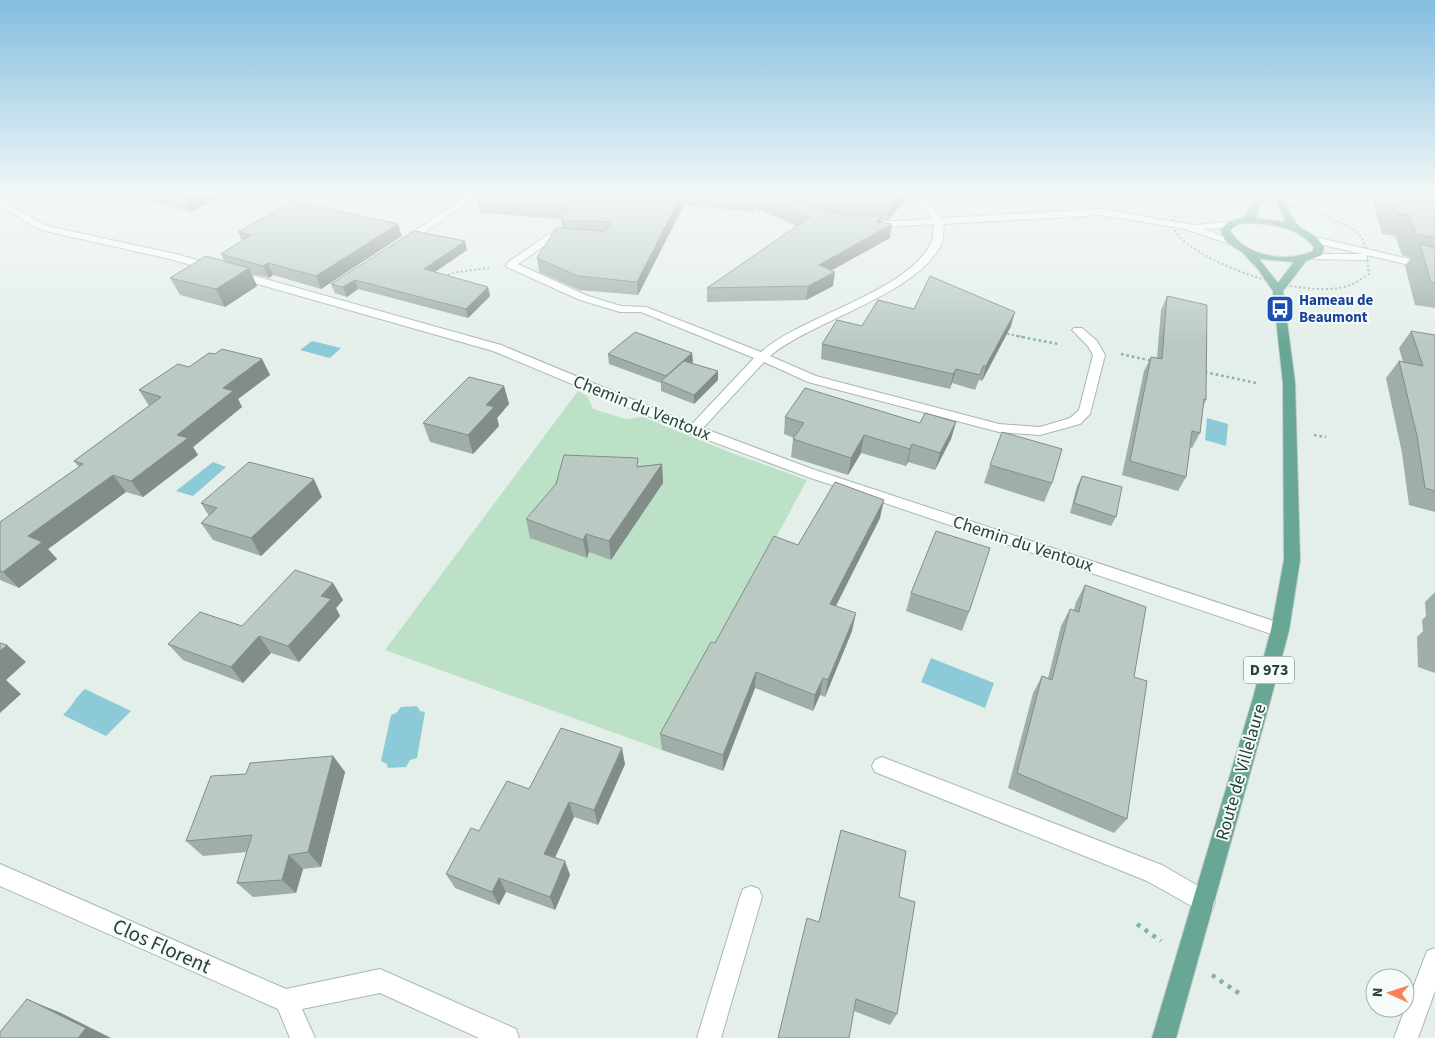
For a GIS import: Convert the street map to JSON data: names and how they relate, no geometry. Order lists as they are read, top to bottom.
{
  "streets": {
    "main road": ["D 973", "Route de Villelaure"],
    "street": ["Chemin du Ventoux", "Clos Florent"]
  },
  "crossings": [
    ["Chemin du Ventoux", "Route de Villelaure"]
  ],
  "places": {
    "bus stop": ["Hameau de Beaumont"]
  },
  "north": "left"
}
